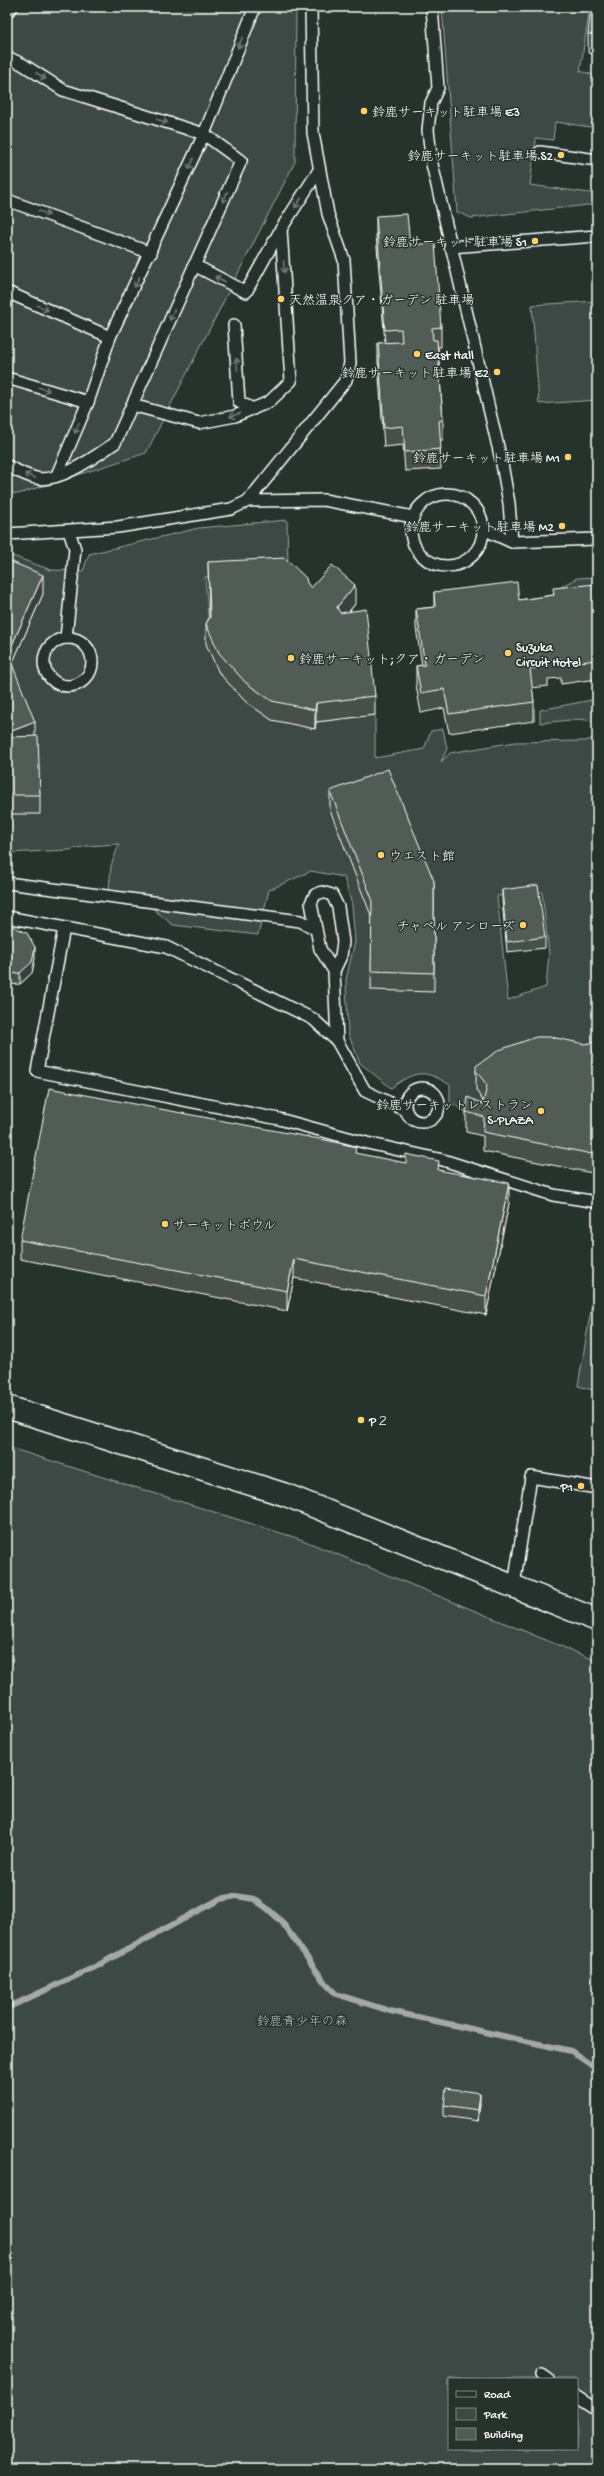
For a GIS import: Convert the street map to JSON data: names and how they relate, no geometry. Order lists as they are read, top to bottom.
{
  "parks": ["鈴鹿青少年の森"],
  "places": [
    "鈴鹿サーキット駐車場 E3",
    "鈴鹿サーキット駐車場 S2",
    "鈴鹿サーキット駐車場 S1",
    "天然温泉クア・ガーデン 駐車場",
    "East Hall",
    "鈴鹿サーキット駐車場 E2",
    "鈴鹿サーキット駐車場 M1",
    "鈴鹿サーキット駐車場 M2",
    "Suzuka Circuit Hotel",
    "鈴鹿サーキット;クア・ガーデン",
    "ウエスト館",
    "チャペル アンローズ",
    "鈴鹿サーキットレストラン S-PLAZA",
    "サーキットボウル",
    "P２",
    "P1"
  ],
  "legend": ["Road", "Park", "Building"]
}
